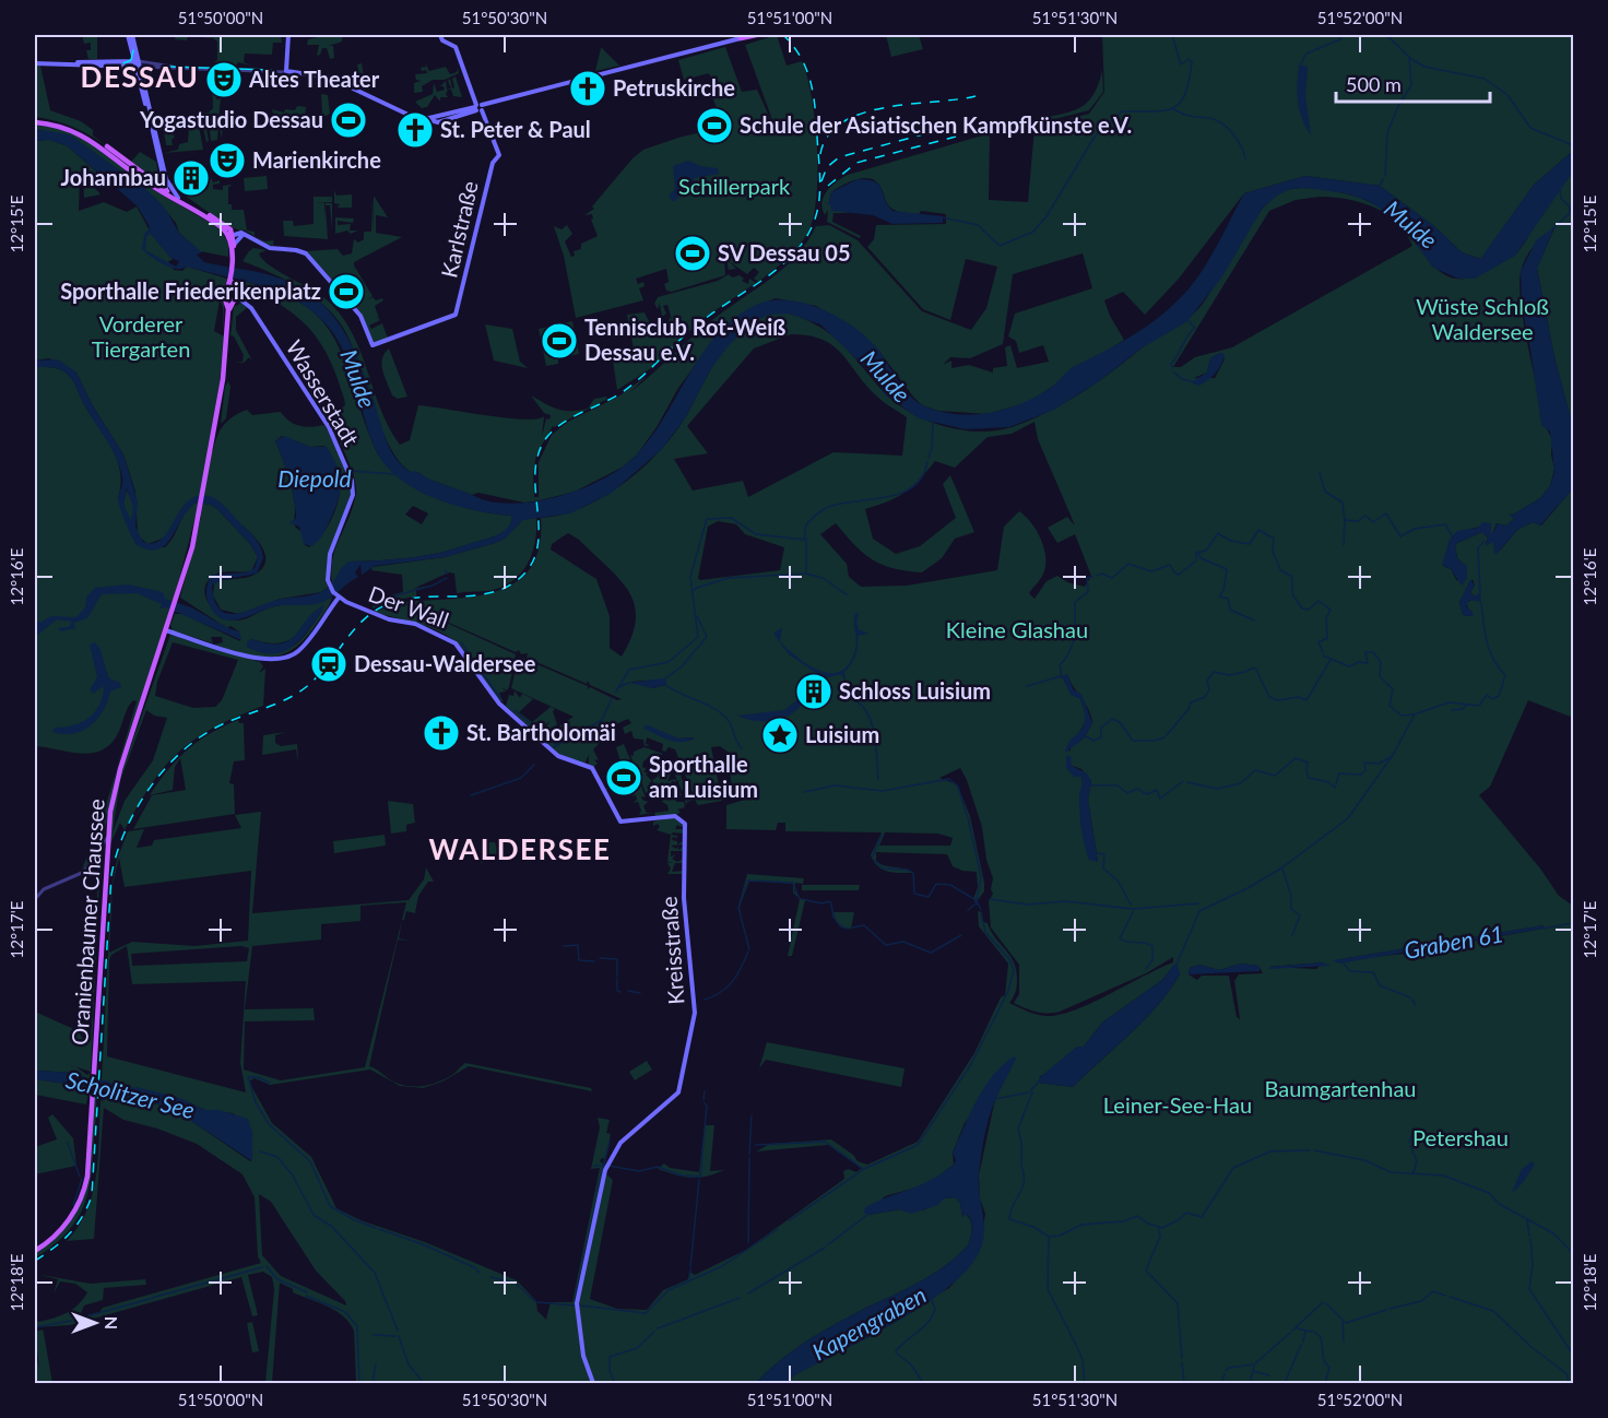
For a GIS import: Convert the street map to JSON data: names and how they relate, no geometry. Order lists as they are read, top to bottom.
{
  "streets": {
    "main road": [
      "Karlstraße",
      "Wasserstadt",
      "Der Wall",
      "Oranienbaumer Chaussee",
      "Kreisstraße"
    ]
  },
  "crossings": [
    ["Wasserstadt", "Der Wall"],
    ["Der Wall", "Kreisstraße"]
  ],
  "districts": ["DESSAU", "WALDERSEE"],
  "water": [
    "Mulde",
    "Diepold",
    "Graben 61",
    "Scholitzer See",
    "Kapengraben"
  ],
  "parks": [
    "Schillerpark",
    "Wüste Schloß Waldersee",
    "Vorderer Tiergarten",
    "Kleine Glashau",
    "Baumgartenhau",
    "Leiner-See-Hau",
    "Petershau"
  ],
  "places": {
    "theatre": ["Altes Theater", "Marienkirche"],
    "church": ["Petruskirche", "St. Peter & Paul", "St. Bartholomäi"],
    "sports": [
      "Yogastudio Dessau",
      "Schule der Asiatischen Kampfkünste e.V.",
      "SV Dessau 05",
      "Sporthalle Friederikenplatz",
      "Tennisclub Rot-Weiß Dessau e.V.",
      "Sporthalle am Luisium"
    ],
    "building": ["Johannbau", "Schloss Luisium"],
    "station": ["Dessau-Waldersee"],
    "place": ["Luisium"]
  },
  "scale_bar": "500 m",
  "north": "right",
  "coordinates": [
    "51°50'00\"N",
    "51°50'30\"N",
    "51°51'00\"N",
    "51°51'30\"N",
    "51°52'00\"N",
    "12°15'E",
    "12°16'E",
    "12°17'E",
    "12°18'E"
  ]
}
